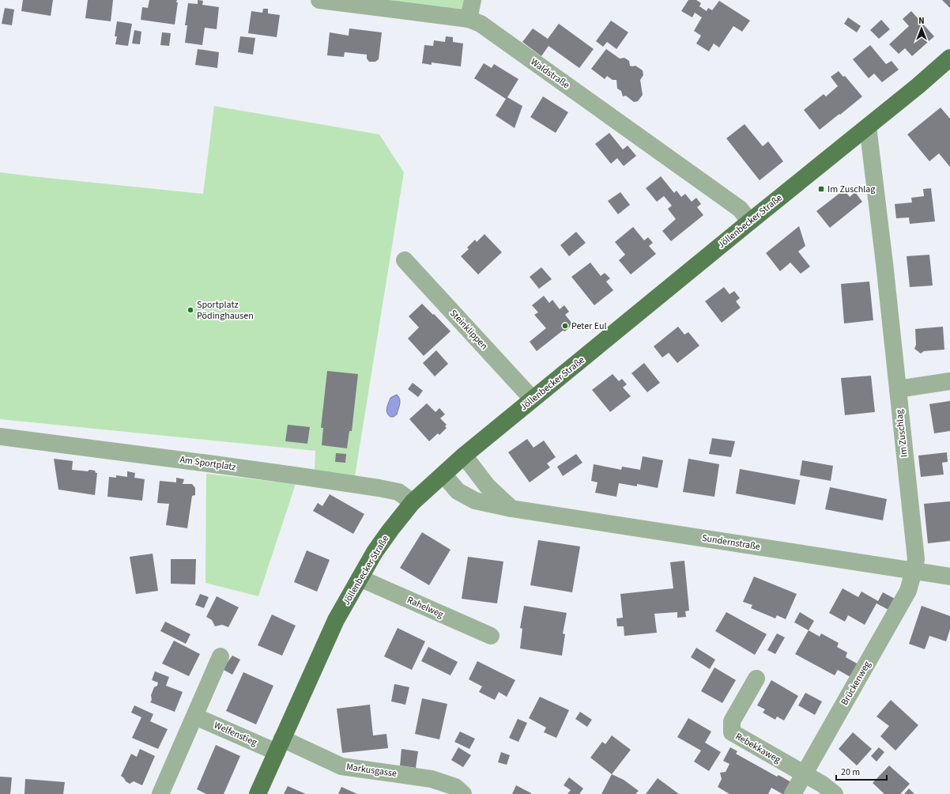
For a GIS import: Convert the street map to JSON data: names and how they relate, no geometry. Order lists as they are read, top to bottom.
{
  "streets": {
    "main road": ["Jöllenbecker Straße"],
    "street": [
      "Waldstraße",
      "Steinklippen",
      "Im Zuschlag",
      "Am Sportplatz",
      "Sundernstraße",
      "Rahelweg",
      "Brückenweg",
      "Welfenstieg",
      "Rebekkaweg",
      "Markusgasse"
    ]
  },
  "crossings": [
    ["Waldstraße", "Jöllenbecker Straße"],
    ["Jöllenbecker Straße", "Steinklippen"],
    ["Jöllenbecker Straße", "Im Zuschlag"],
    ["Jöllenbecker Straße", "Am Sportplatz"],
    ["Jöllenbecker Straße", "Sundernstraße"],
    ["Jöllenbecker Straße", "Rahelweg"],
    ["Jöllenbecker Straße", "Welfenstieg"],
    ["Jöllenbecker Straße", "Markusgasse"],
    ["Im Zuschlag", "Sundernstraße"],
    ["Im Zuschlag", "Brückenweg"],
    ["Sundernstraße", "Brückenweg"],
    ["Brückenweg", "Rebekkaweg"],
    ["Welfenstieg", "Markusgasse"]
  ],
  "places": {
    "transit": ["Im Zuschlag"],
    "other": ["Sportplatz Pödinghausen", "Peter Eul"]
  },
  "scale_bar": "20 m",
  "north": "top"
}
